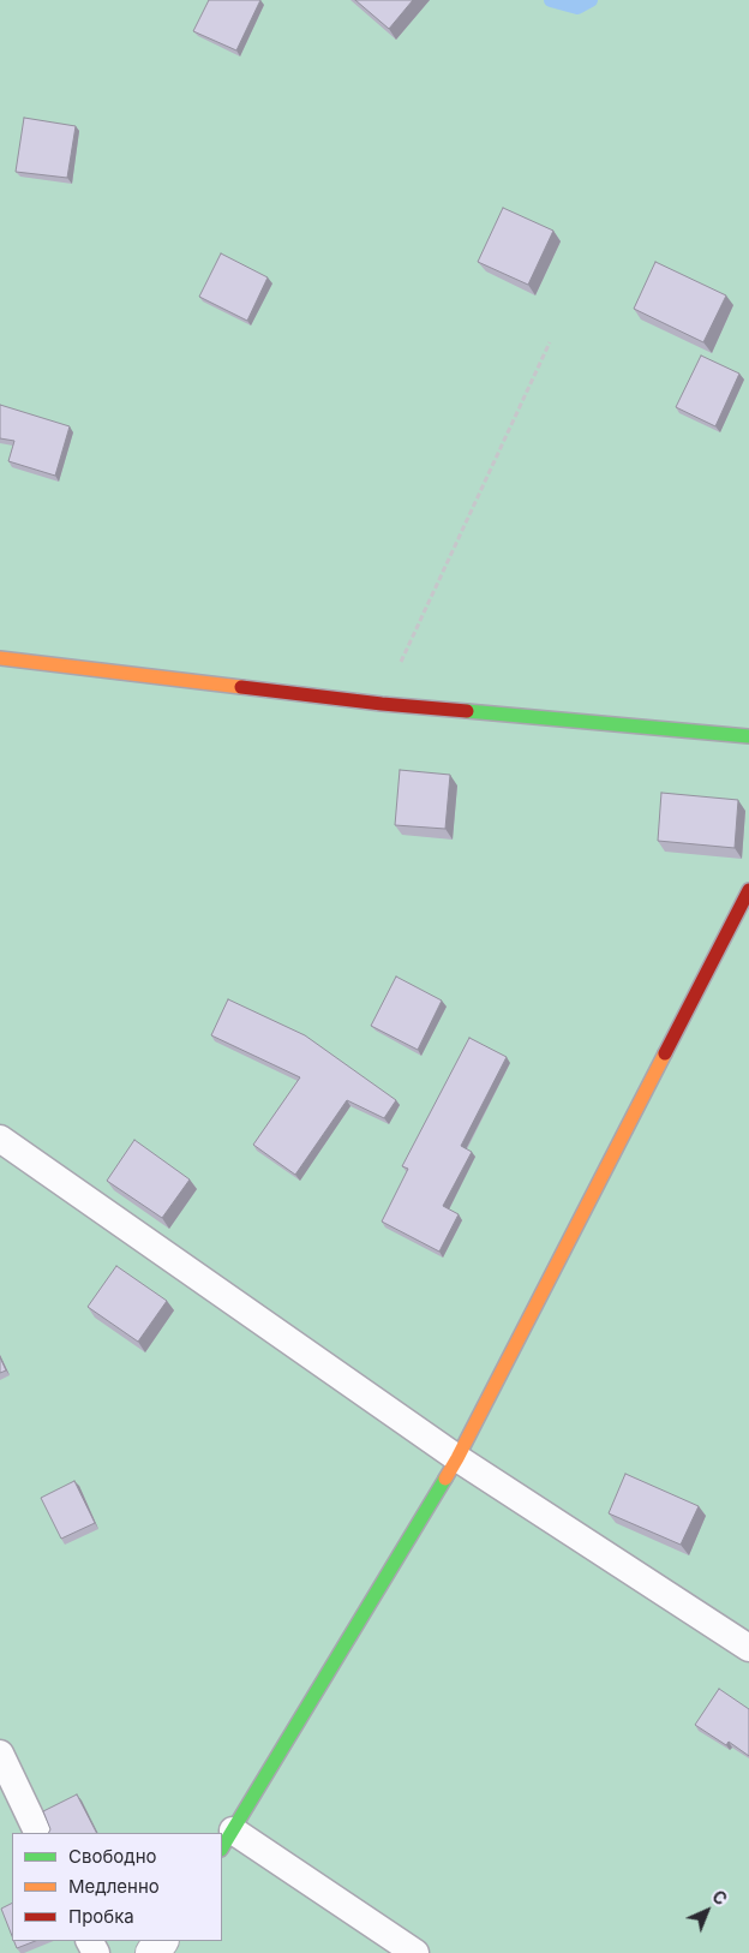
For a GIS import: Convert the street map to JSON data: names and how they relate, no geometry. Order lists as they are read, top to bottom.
{
  "legend": ["Свободно", "Медленно", "Пробка"],
  "north": "top right"
}
